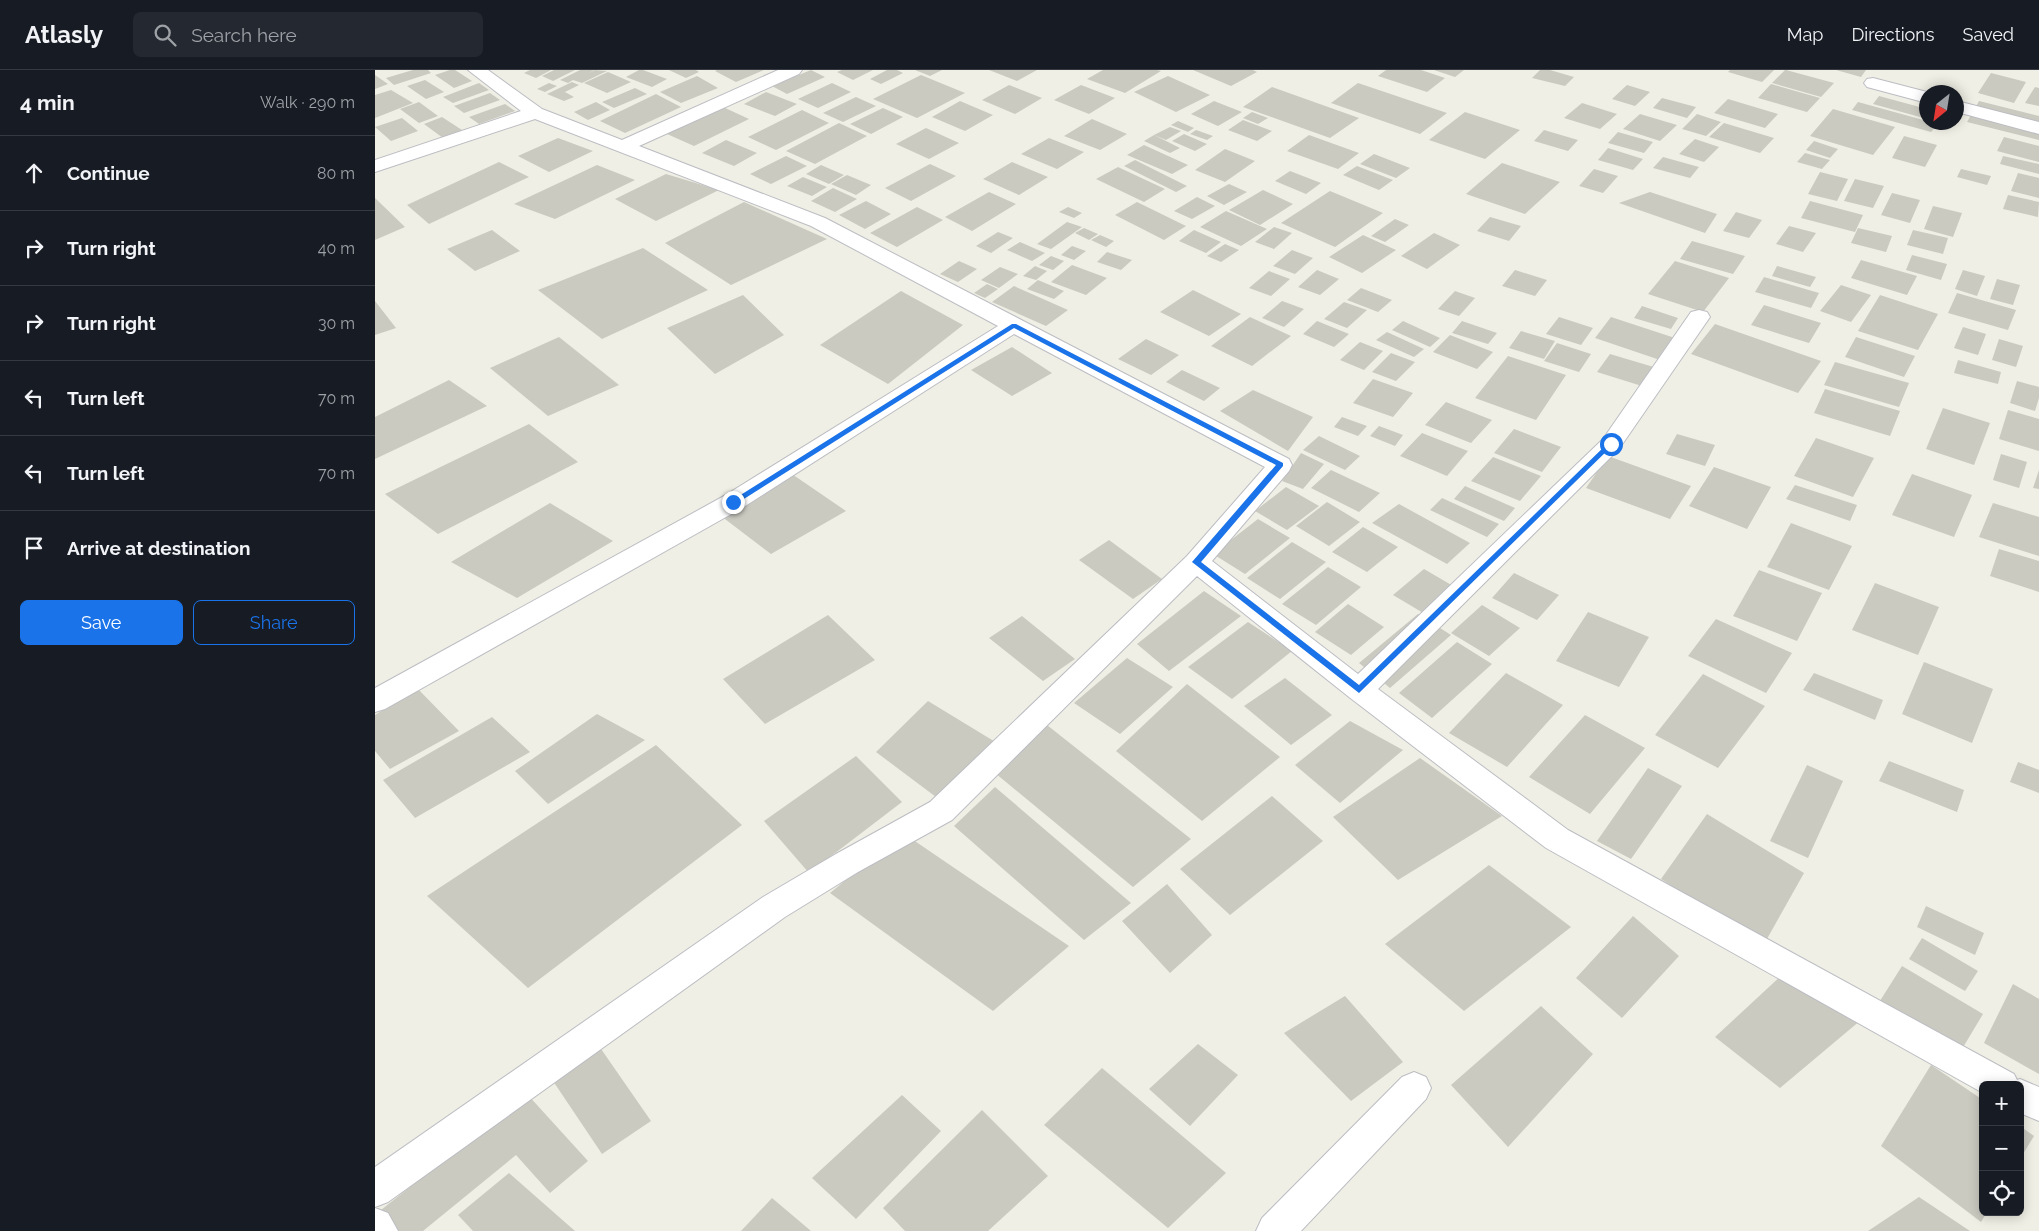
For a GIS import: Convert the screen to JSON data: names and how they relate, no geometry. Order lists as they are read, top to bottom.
{
  "north": "bottom left",
  "page": {
    "header": "Atlasly",
    "search": "Search here",
    "nav": ["Map", "Directions", "Saved"],
    "heading": ["4 min", "Walk · 290 m"],
    "list": [
      ["Continue", "80 m"],
      ["Turn right", "40 m"],
      ["Turn right", "30 m"],
      ["Turn left", "70 m"],
      ["Turn left", "70 m"],
      "Arrive at destination"
    ],
    "buttons": ["Save", "Share"],
    "map_buttons": ["+", "−"]
  }
}
